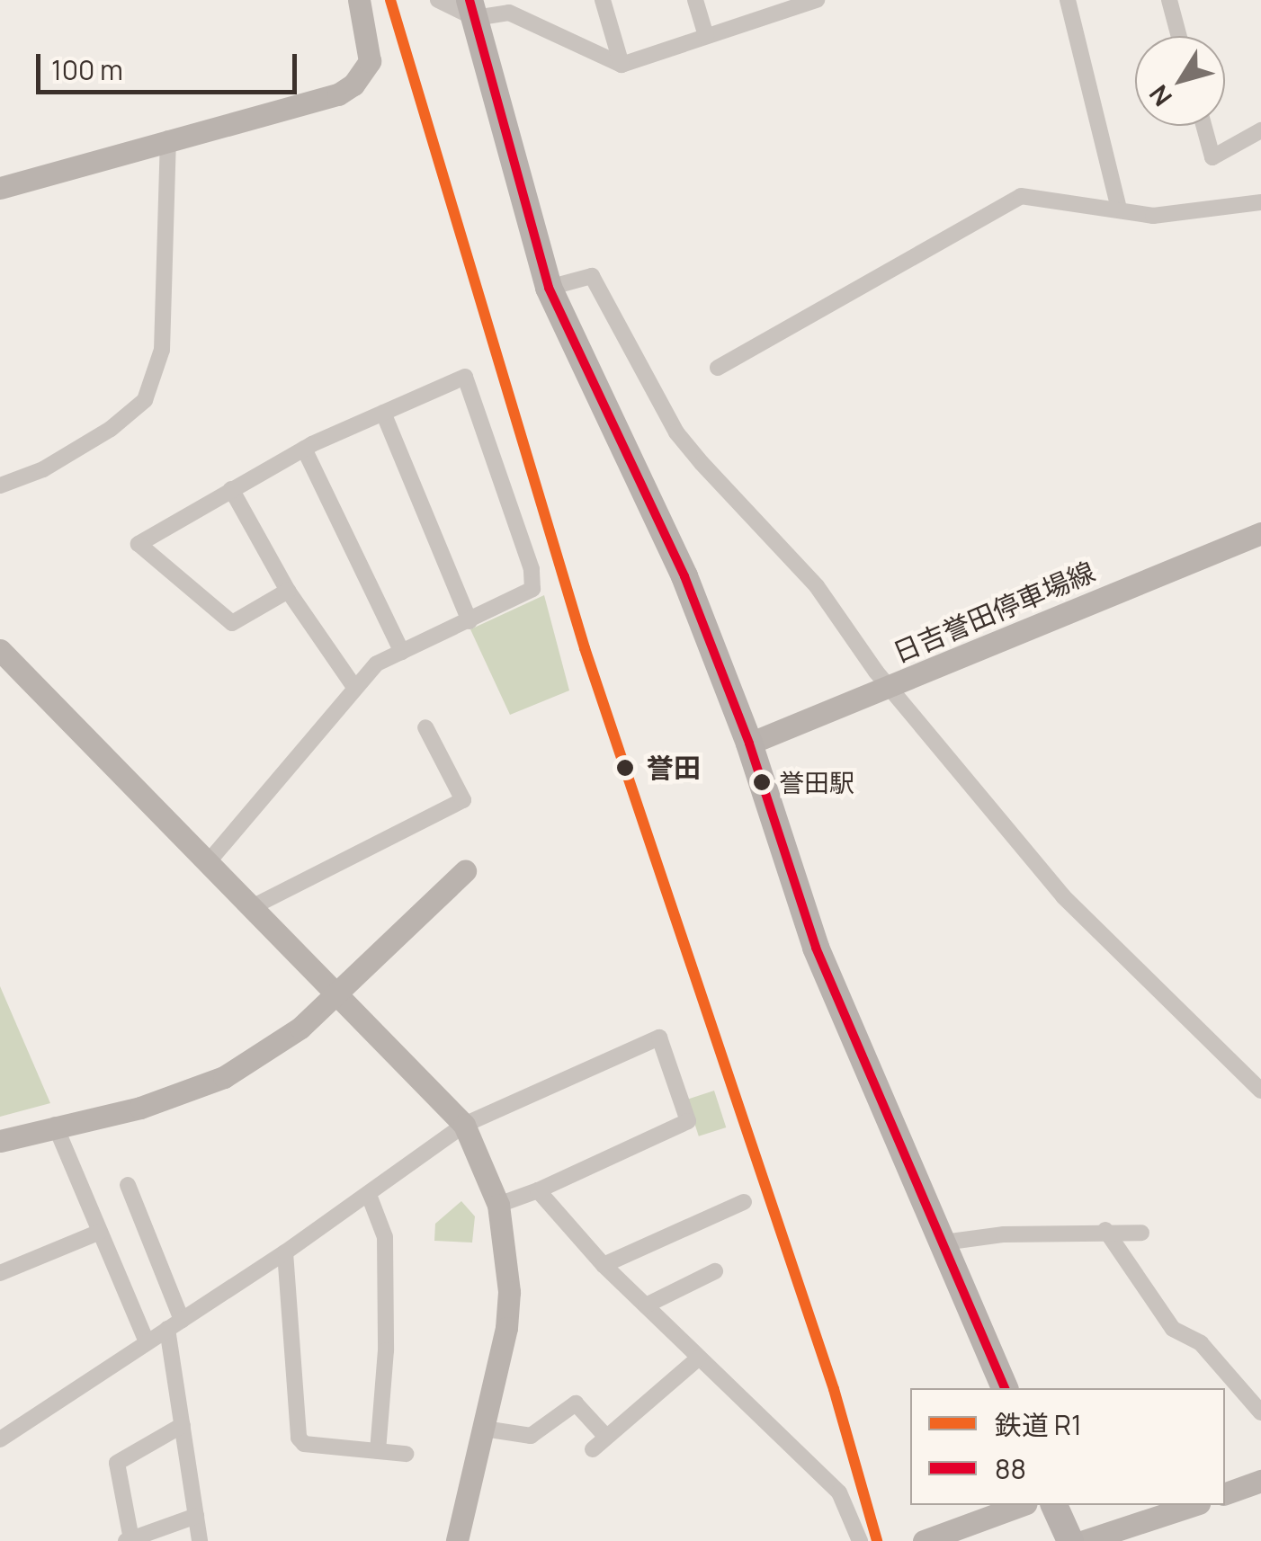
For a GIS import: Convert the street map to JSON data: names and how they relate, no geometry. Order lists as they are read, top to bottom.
{
  "streets": {
    "street": ["日吉誉田停車場線"]
  },
  "places": ["誉田", "誉田駅"],
  "lines": ["rail line R1", "transit line 88"],
  "legend": ["鉄道 R1", "88"],
  "scale_bar": "100 m",
  "north": "bottom left"
}
